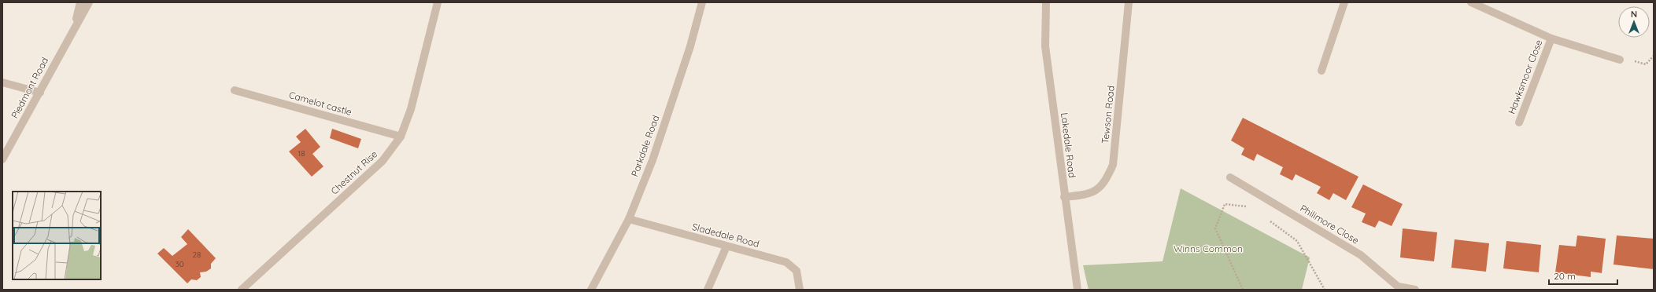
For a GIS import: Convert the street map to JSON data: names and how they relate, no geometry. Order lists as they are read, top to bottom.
{
  "streets": {
    "street": [
      "Hawksmoor Close",
      "Piedmont Road",
      "Camelot castle",
      "Tewson Road",
      "Lakedale Road",
      "Parkdale Road",
      "Chestnut Rise",
      "Philimore Close",
      "Sladedale Road"
    ]
  },
  "crossings": [
    ["Camelot castle", "Chestnut Rise"],
    ["Tewson Road", "Lakedale Road"],
    ["Parkdale Road", "Sladedale Road"]
  ],
  "parks": ["Winns Common"],
  "house_numbers": ["18", "28", "30"],
  "scale_bar": "20 m",
  "north": "top"
}
